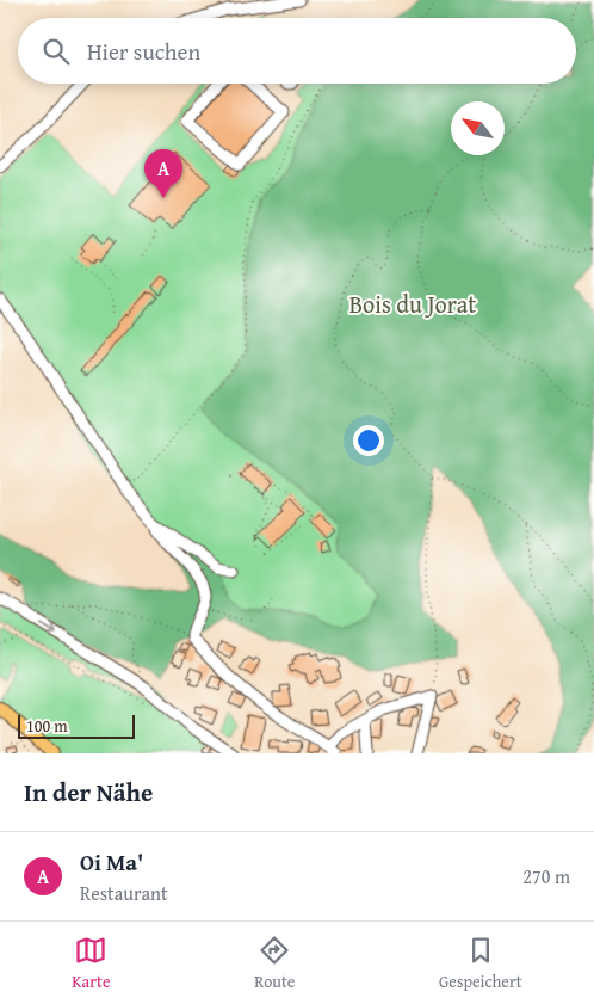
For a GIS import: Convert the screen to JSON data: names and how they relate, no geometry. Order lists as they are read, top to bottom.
{
  "parks": ["Bois du Jorat"],
  "scale_bar": "100 m",
  "north": "top left",
  "page": {
    "search": "Hier suchen",
    "pins": "A",
    "scale": "100 m",
    "heading": "In der Nähe",
    "list": [
      {
        "mark": "A",
        "name": "Oi Ma'",
        "note": "Restaurant",
        "value": "270 m"
      }
    ],
    "nav": ["Karte", "Route", "Gespeichert"]
  }
}
